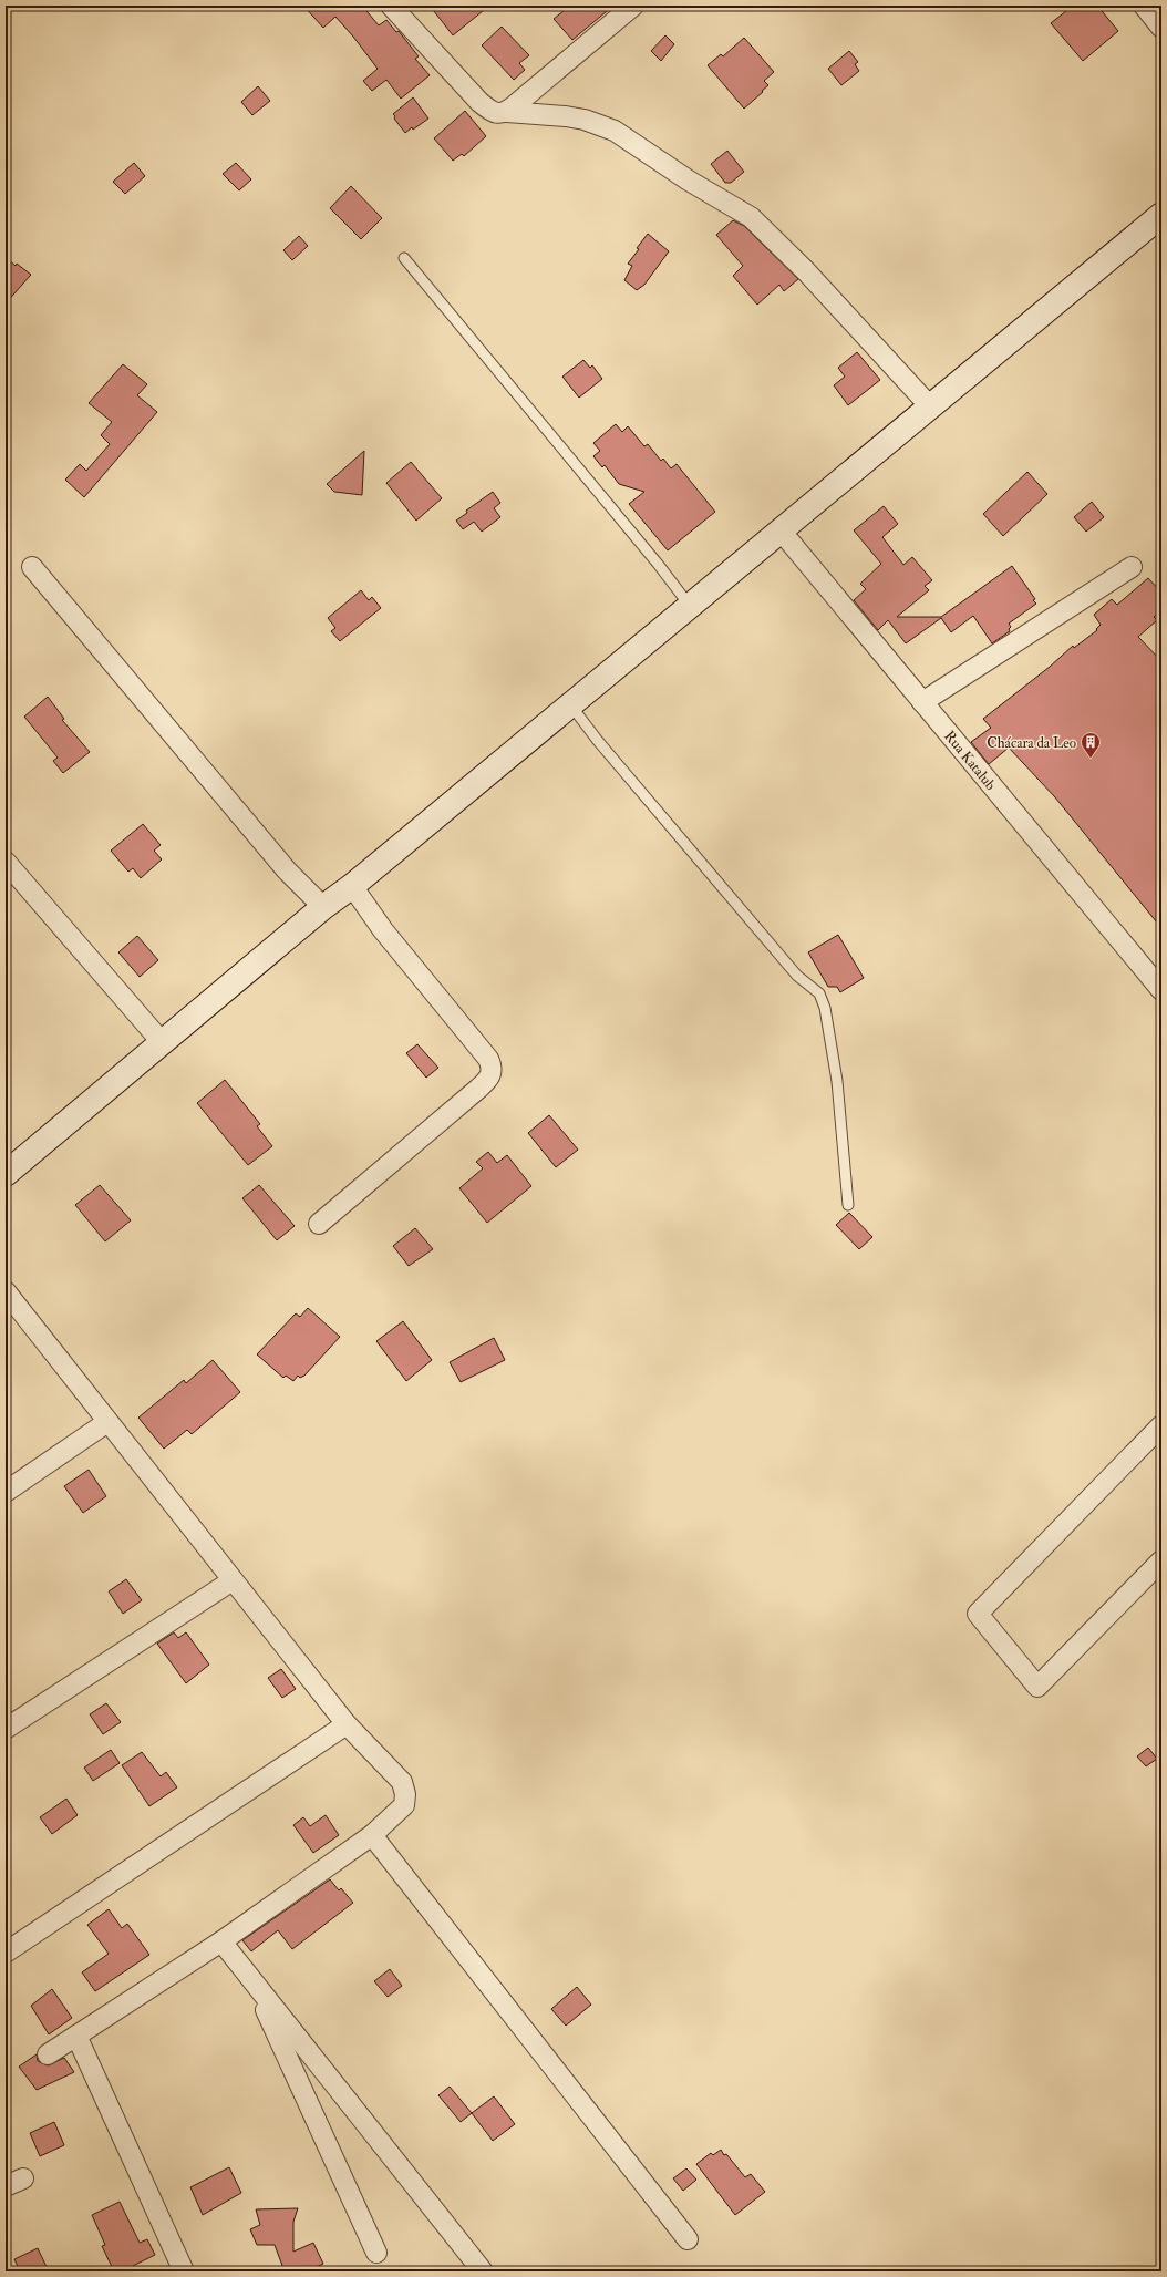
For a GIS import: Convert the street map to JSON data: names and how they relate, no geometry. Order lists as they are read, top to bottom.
{
  "streets": {
    "street": ["Rua Katalub"]
  },
  "places": {
    "building": ["Chácara da Leo"]
  }
}
